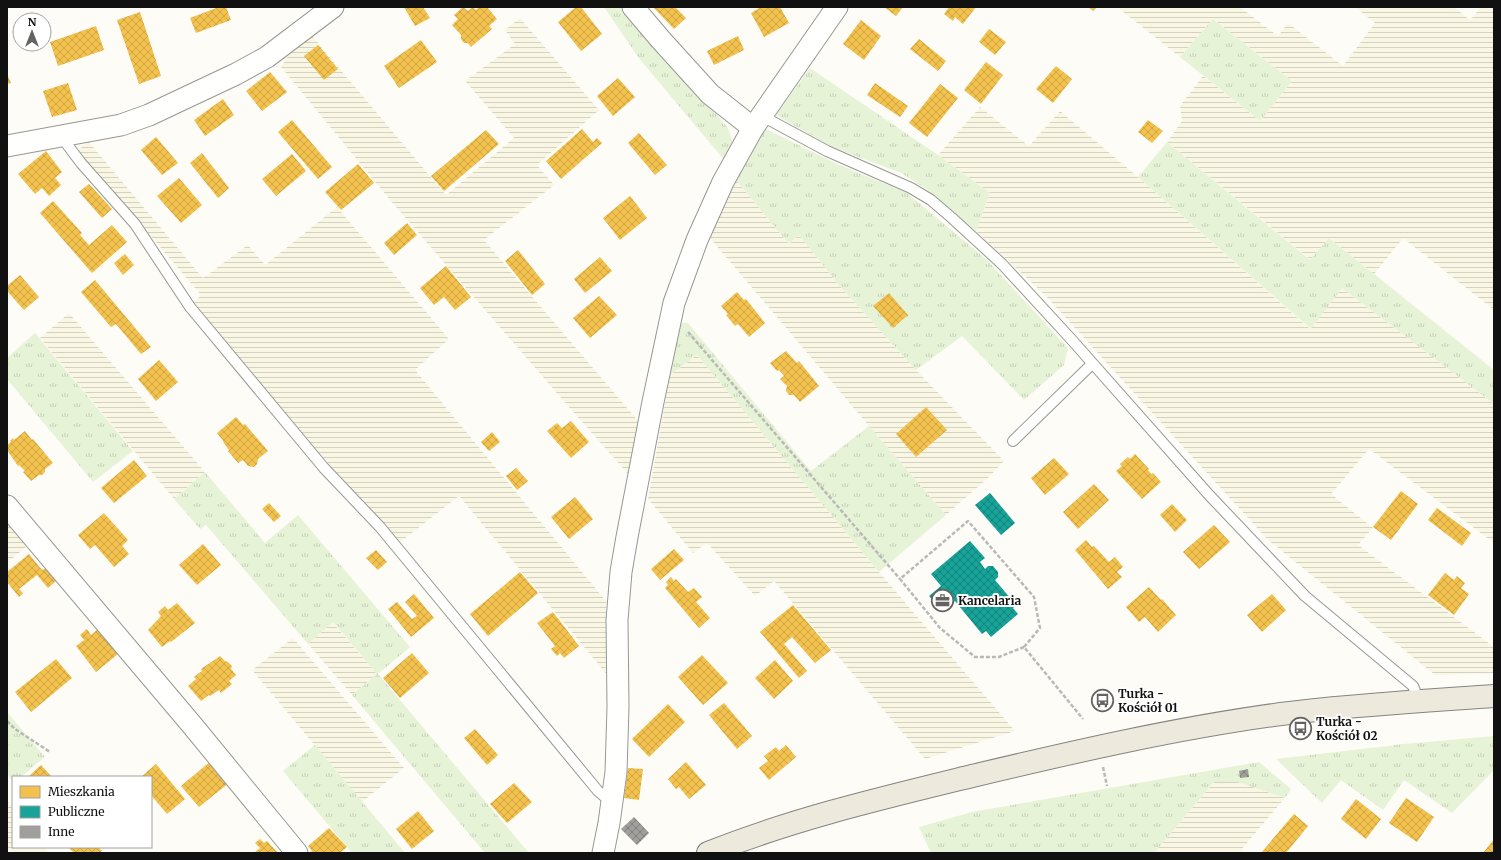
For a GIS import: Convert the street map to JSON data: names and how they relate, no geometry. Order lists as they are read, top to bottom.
{
  "places": {
    "office": ["Kancelaria"],
    "bus stop": ["Turka - Kościół 01", "Turka - Kościół 02"]
  },
  "legend": ["Mieszkania", "Publiczne", "Inne"],
  "north": "top"
}
